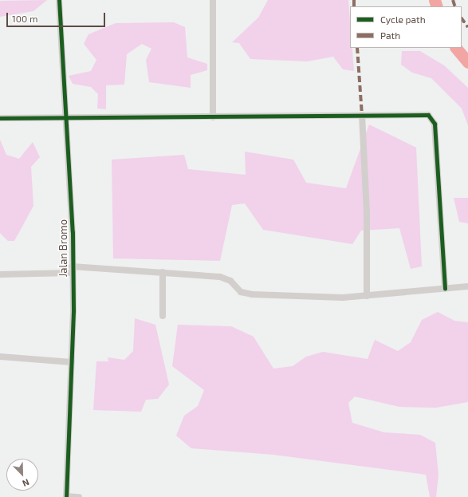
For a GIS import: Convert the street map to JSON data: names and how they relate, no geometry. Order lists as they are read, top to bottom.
{
  "streets": {
    "street": ["Jalan Bromo"]
  },
  "legend": ["Cycle path", "Path"],
  "scale_bar": "100 m",
  "north": "bottom right"
}
